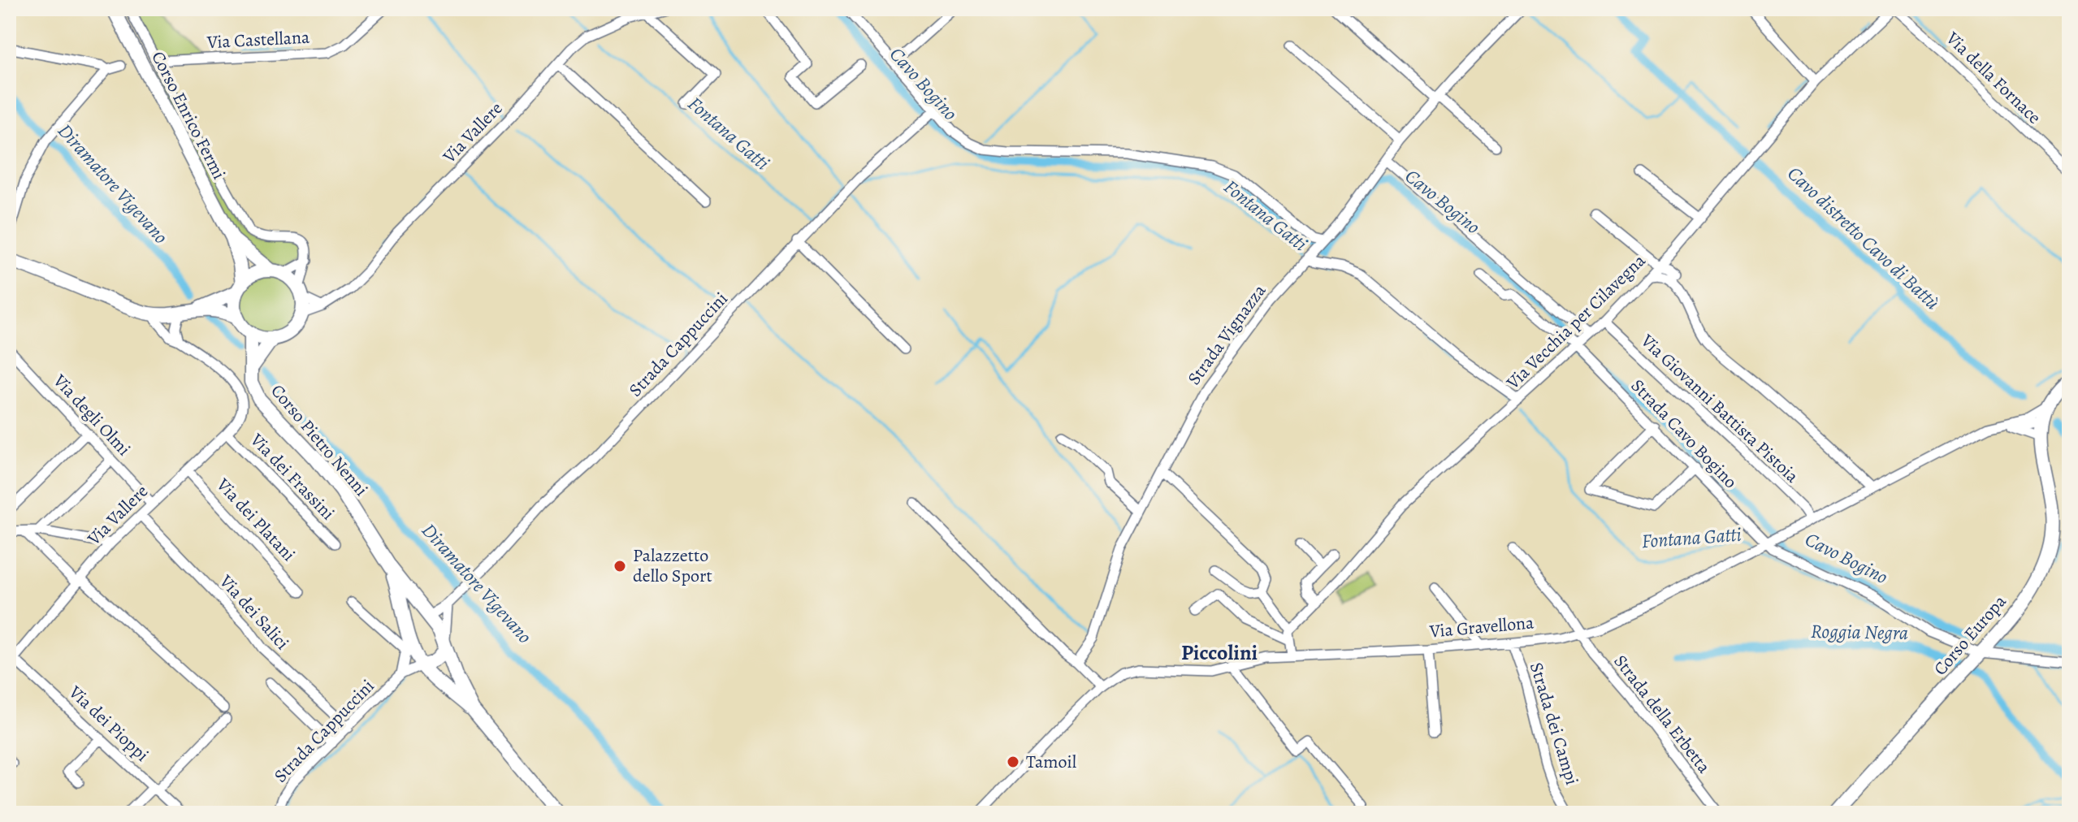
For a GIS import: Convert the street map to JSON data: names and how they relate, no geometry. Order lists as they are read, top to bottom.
{
  "streets": {
    "main road": [
      "Corso Enrico Fermi",
      "Corso Pietro Nenni",
      "Via Gravellona",
      "Corso Europa"
    ],
    "street": [
      "Via Castellana",
      "Via della Fornace",
      "Via Vallere",
      "Via Vecchia per Cilavegna",
      "Strada Vignazza",
      "Strada Cappuccini",
      "Via Giovanni Battista Pistoia",
      "Via degli Olmi",
      "Strada Cavo Bogino",
      "Via dei Frassini",
      "Via dei Platani",
      "Via dei Salici",
      "Strada della Erbetta",
      "Via dei Pioppi",
      "Strada dei Campi"
    ]
  },
  "crossings": [
    ["Via della Fornace", "Via Vecchia per Cilavegna"],
    ["Corso Enrico Fermi", "Via Vallere"],
    ["Corso Enrico Fermi", "Corso Pietro Nenni"],
    ["Via Vallere", "Via degli Olmi"],
    ["Via Vallere", "Corso Pietro Nenni"],
    ["Via Vallere", "Via dei Frassini"],
    ["Via Vallere", "Via dei Platani"],
    ["Via Vallere", "Via dei Salici"],
    ["Via Vallere", "Via dei Pioppi"],
    ["Via Vecchia per Cilavegna", "Via Giovanni Battista Pistoia"],
    ["Via Vecchia per Cilavegna", "Strada Cavo Bogino"],
    ["Strada Cappuccini", "Corso Pietro Nenni"],
    ["Strada Cappuccini", "Via dei Salici"],
    ["Via Giovanni Battista Pistoia", "Via Gravellona"],
    ["Strada Cavo Bogino", "Via Gravellona"],
    ["Strada Cavo Bogino", "Corso Europa"],
    ["Via Gravellona", "Corso Europa"],
    ["Via Gravellona", "Strada della Erbetta"],
    ["Via Gravellona", "Strada dei Campi"]
  ],
  "districts": ["Piccolini"],
  "water": [
    "Cavo Bogino",
    "Fontana Gatti",
    "Diramatore Vigevano",
    "Cavo distretto Cavo di Battù",
    "Roggia Negra"
  ],
  "places": ["Palazzetto dello Sport", "Tamoil"]
}
